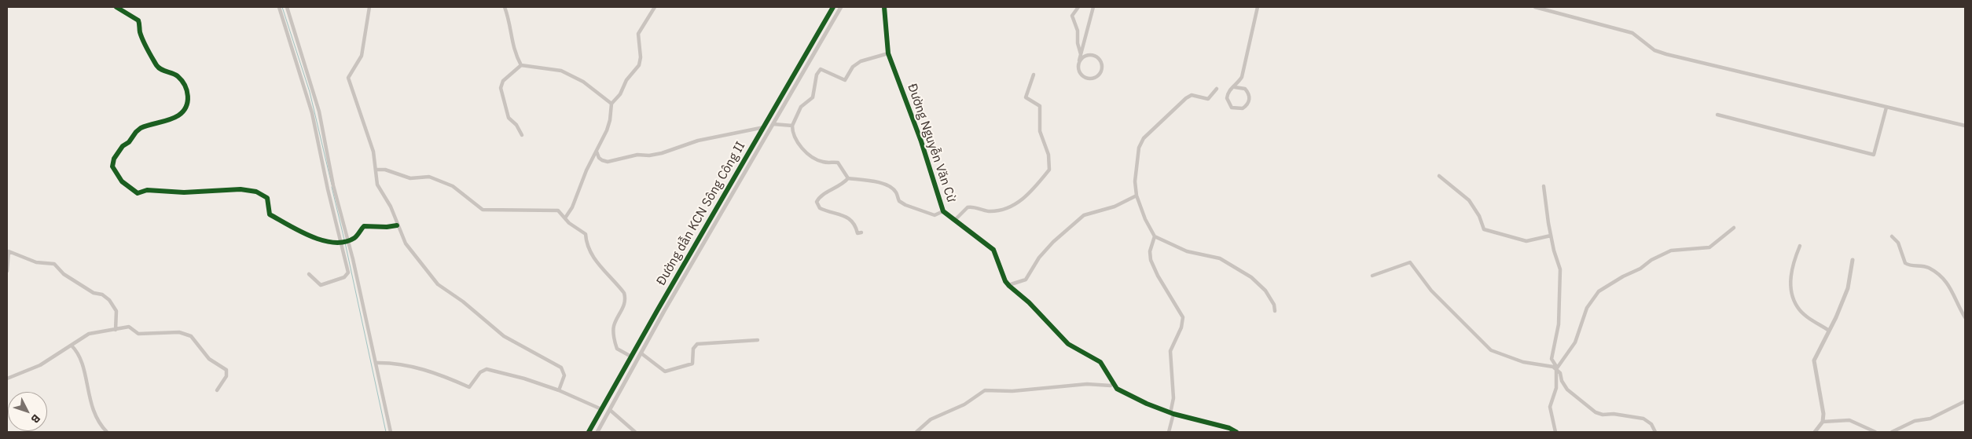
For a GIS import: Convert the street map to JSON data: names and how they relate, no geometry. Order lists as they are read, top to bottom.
{
  "streets": {
    "street": ["Đường Nguyễn Văn Cừ", "Đường dẫn KCN Sông Công II"]
  },
  "north": "bottom right"
}
